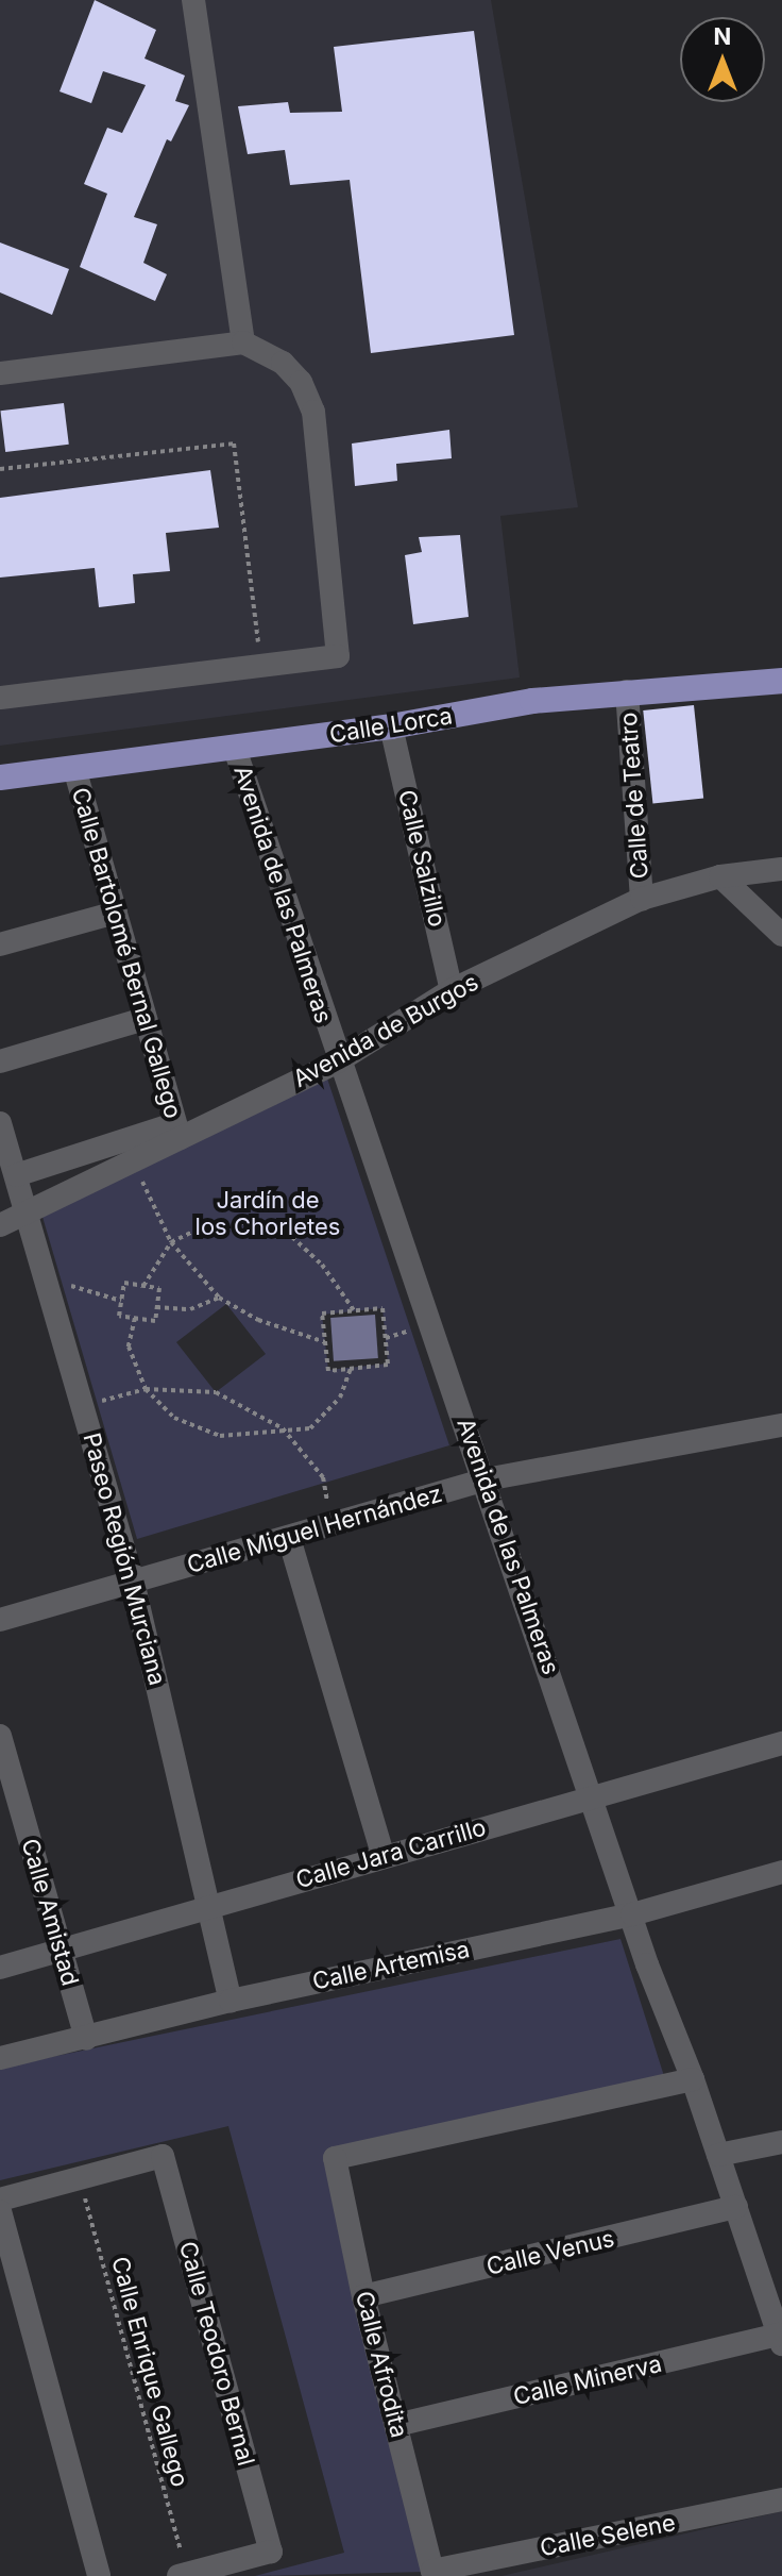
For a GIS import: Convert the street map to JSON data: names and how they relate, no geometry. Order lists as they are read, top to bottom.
{
  "streets": {
    "main road": ["Calle Lorca"],
    "street": [
      "Calle de Teatro",
      "Calle Salzillo",
      "Avenida de las Palmeras",
      "Calle Bartolomé Bernal Gallego",
      "Avenida de Burgos",
      "Calle Miguel Hernández",
      "Paseo Región Murciana",
      "Calle Jara Carrillo",
      "Calle Amistad",
      "Calle Artemisa",
      "Calle Venus",
      "Calle Teodoro Bernal",
      "Calle Afrodita",
      "Calle Minerva",
      "Calle Selene"
    ],
    "path": ["Calle Enrique Gallego"]
  },
  "crossings": [
    ["Calle Lorca", "Calle de Teatro"],
    ["Calle Lorca", "Calle Salzillo"],
    ["Calle Lorca", "Avenida de las Palmeras"],
    ["Calle Lorca", "Calle Bartolomé Bernal Gallego"],
    ["Calle de Teatro", "Avenida de Burgos"],
    ["Calle Salzillo", "Avenida de Burgos"],
    ["Avenida de las Palmeras", "Avenida de Burgos"],
    ["Avenida de las Palmeras", "Calle Miguel Hernández"],
    ["Avenida de las Palmeras", "Calle Jara Carrillo"],
    ["Avenida de las Palmeras", "Calle Artemisa"],
    ["Avenida de las Palmeras", "Calle Venus"],
    ["Avenida de las Palmeras", "Calle Afrodita"],
    ["Avenida de las Palmeras", "Calle Minerva"],
    ["Calle Bartolomé Bernal Gallego", "Avenida de Burgos"],
    ["Avenida de Burgos", "Paseo Región Murciana"],
    ["Calle Miguel Hernández", "Paseo Región Murciana"],
    ["Paseo Región Murciana", "Calle Jara Carrillo"],
    ["Paseo Región Murciana", "Calle Artemisa"],
    ["Calle Jara Carrillo", "Calle Amistad"],
    ["Calle Amistad", "Calle Artemisa"],
    ["Calle Venus", "Calle Afrodita"],
    ["Calle Teodoro Bernal", "Calle Enrique Gallego"],
    ["Calle Afrodita", "Calle Minerva"],
    ["Calle Afrodita", "Calle Selene"]
  ],
  "parks": ["Jardín de los Chorletes"],
  "north": "top"
}
